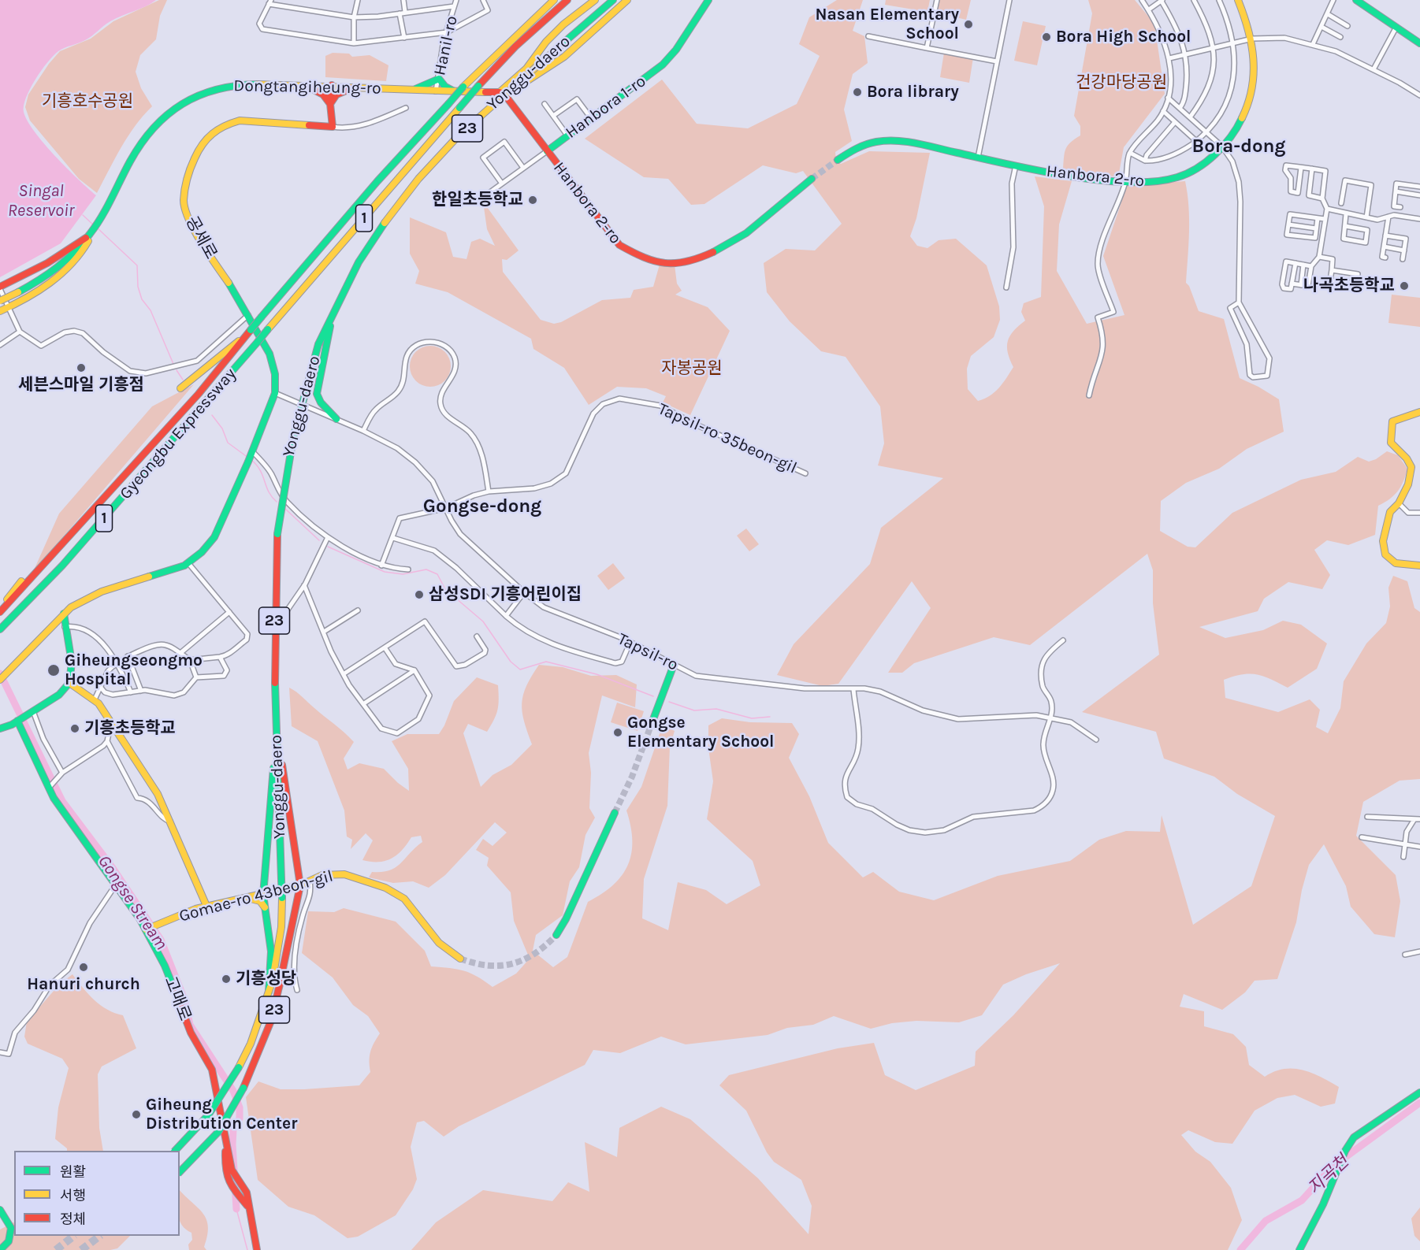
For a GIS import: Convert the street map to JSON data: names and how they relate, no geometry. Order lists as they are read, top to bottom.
{
  "streets": {
    "main road": [
      "Yonggu-daero",
      "Dongtangiheung-ro",
      "Hanbora 1-ro",
      "23",
      "Hanbora 2-ro",
      "1",
      "공세로",
      "Gyeongbu Expressway",
      "Gomae-ro 43beon-gil",
      "고매로"
    ],
    "street": ["Hanil-ro", "Tapsil-ro 35beon-gil", "Tapsil-ro"]
  },
  "crossings": [
    ["Hanil-ro", "Dongtangiheung-ro"],
    ["Dongtangiheung-ro", "Hanbora 2-ro"],
    ["Hanbora 1-ro", "Hanbora 2-ro"],
    ["1", "Gyeongbu Expressway"],
    ["공세로", "Tapsil-ro"],
    ["Tapsil-ro 35beon-gil", "Tapsil-ro"],
    ["Gomae-ro 43beon-gil", "고매로"]
  ],
  "districts": ["Bora-dong", "Gongse-dong"],
  "water": ["Singal Reservoir", "Gongse Stream", "지곡천"],
  "parks": ["건강마당공원", "기흥호수공원", "자봉공원"],
  "places": [
    "Nasan Elementary School",
    "Bora High School",
    "Bora library",
    "한일초등학교",
    "나곡초등학교",
    "세븐스마일 기흥점",
    "삼성SDI 기흥어린이집",
    "Giheungseongmo Hospital",
    "기흥초등학교",
    "Gongse Elementary School",
    "Hanuri church",
    "기흥성당",
    "Giheung Distribution Center"
  ],
  "legend": ["원활", "서행", "정체"]
}
